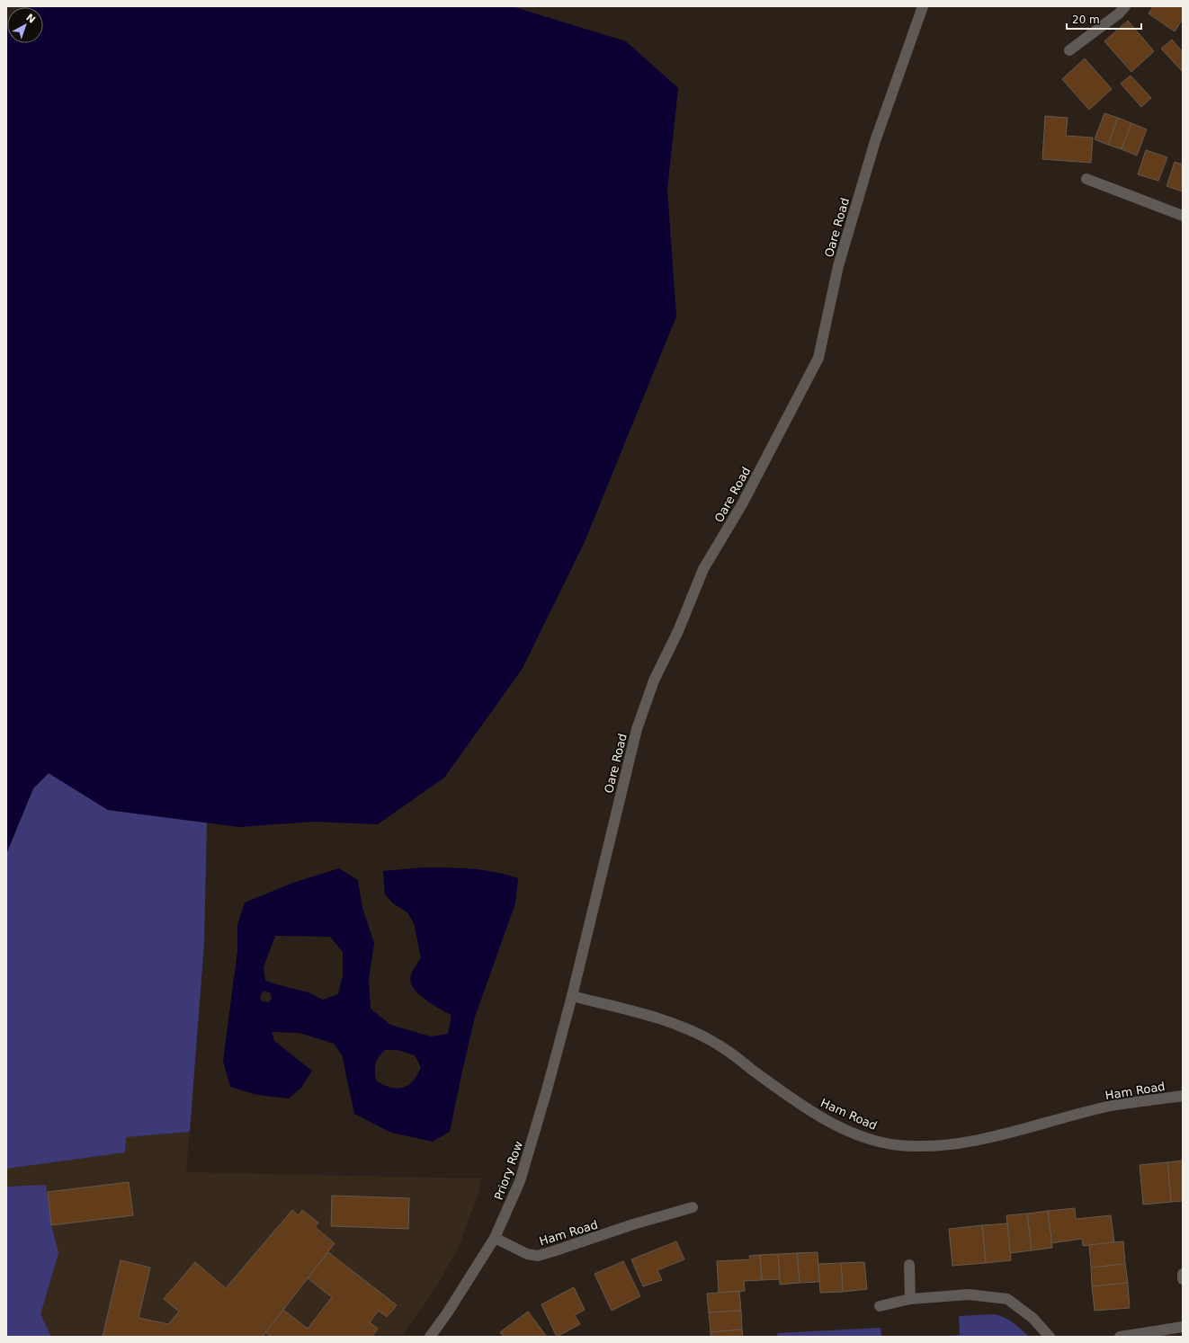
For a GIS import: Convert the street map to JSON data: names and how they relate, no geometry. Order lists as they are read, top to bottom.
{
  "streets": {
    "street": ["Oare Road", "Ham Road", "Priory Row"]
  },
  "crossings": [
    ["Oare Road", "Ham Road"],
    ["Oare Road", "Priory Row"],
    ["Ham Road", "Priory Row"]
  ],
  "scale_bar": "20 m",
  "north": "top right"
}
